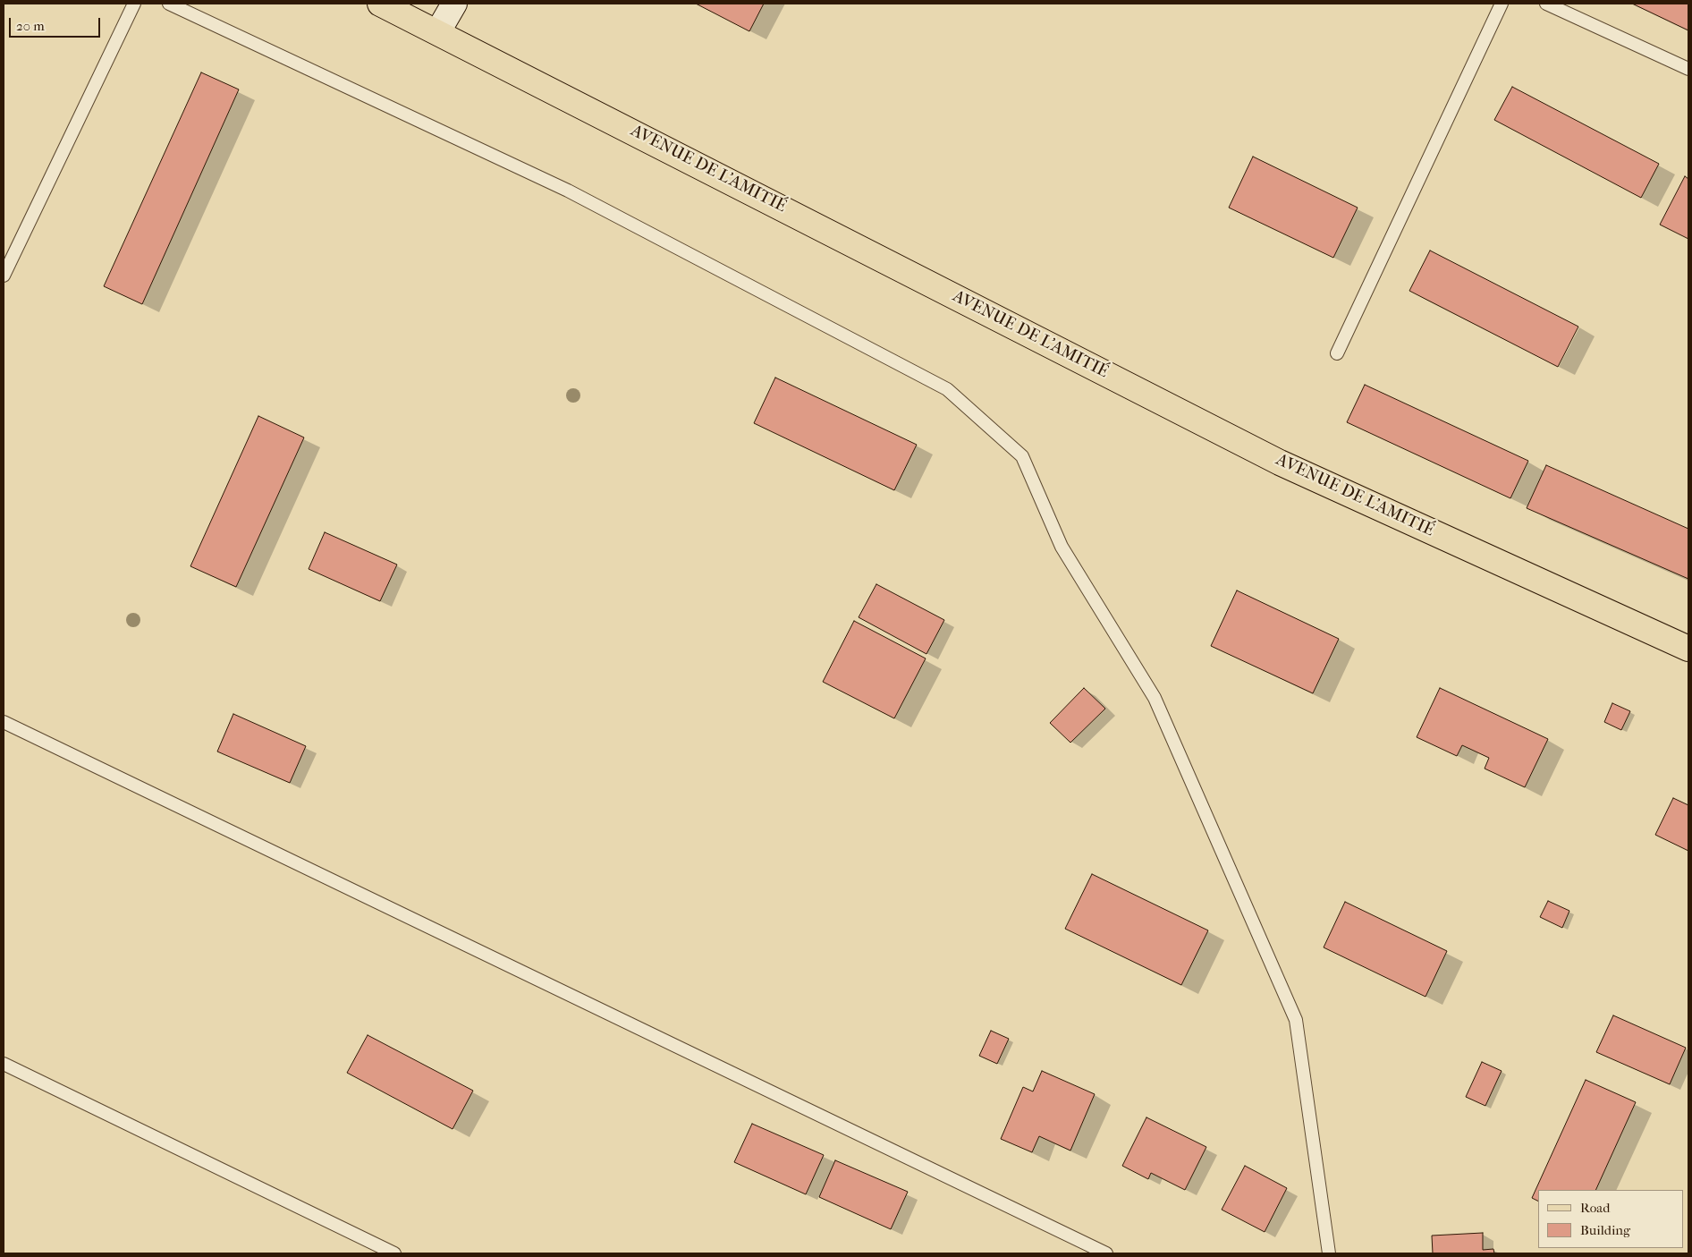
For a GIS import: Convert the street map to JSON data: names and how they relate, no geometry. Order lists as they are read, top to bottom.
{
  "streets": {
    "main road": ["AVENUE DE L'AMITIÉ"]
  },
  "legend": ["Road", "Building"],
  "scale_bar": "20 m"
}
